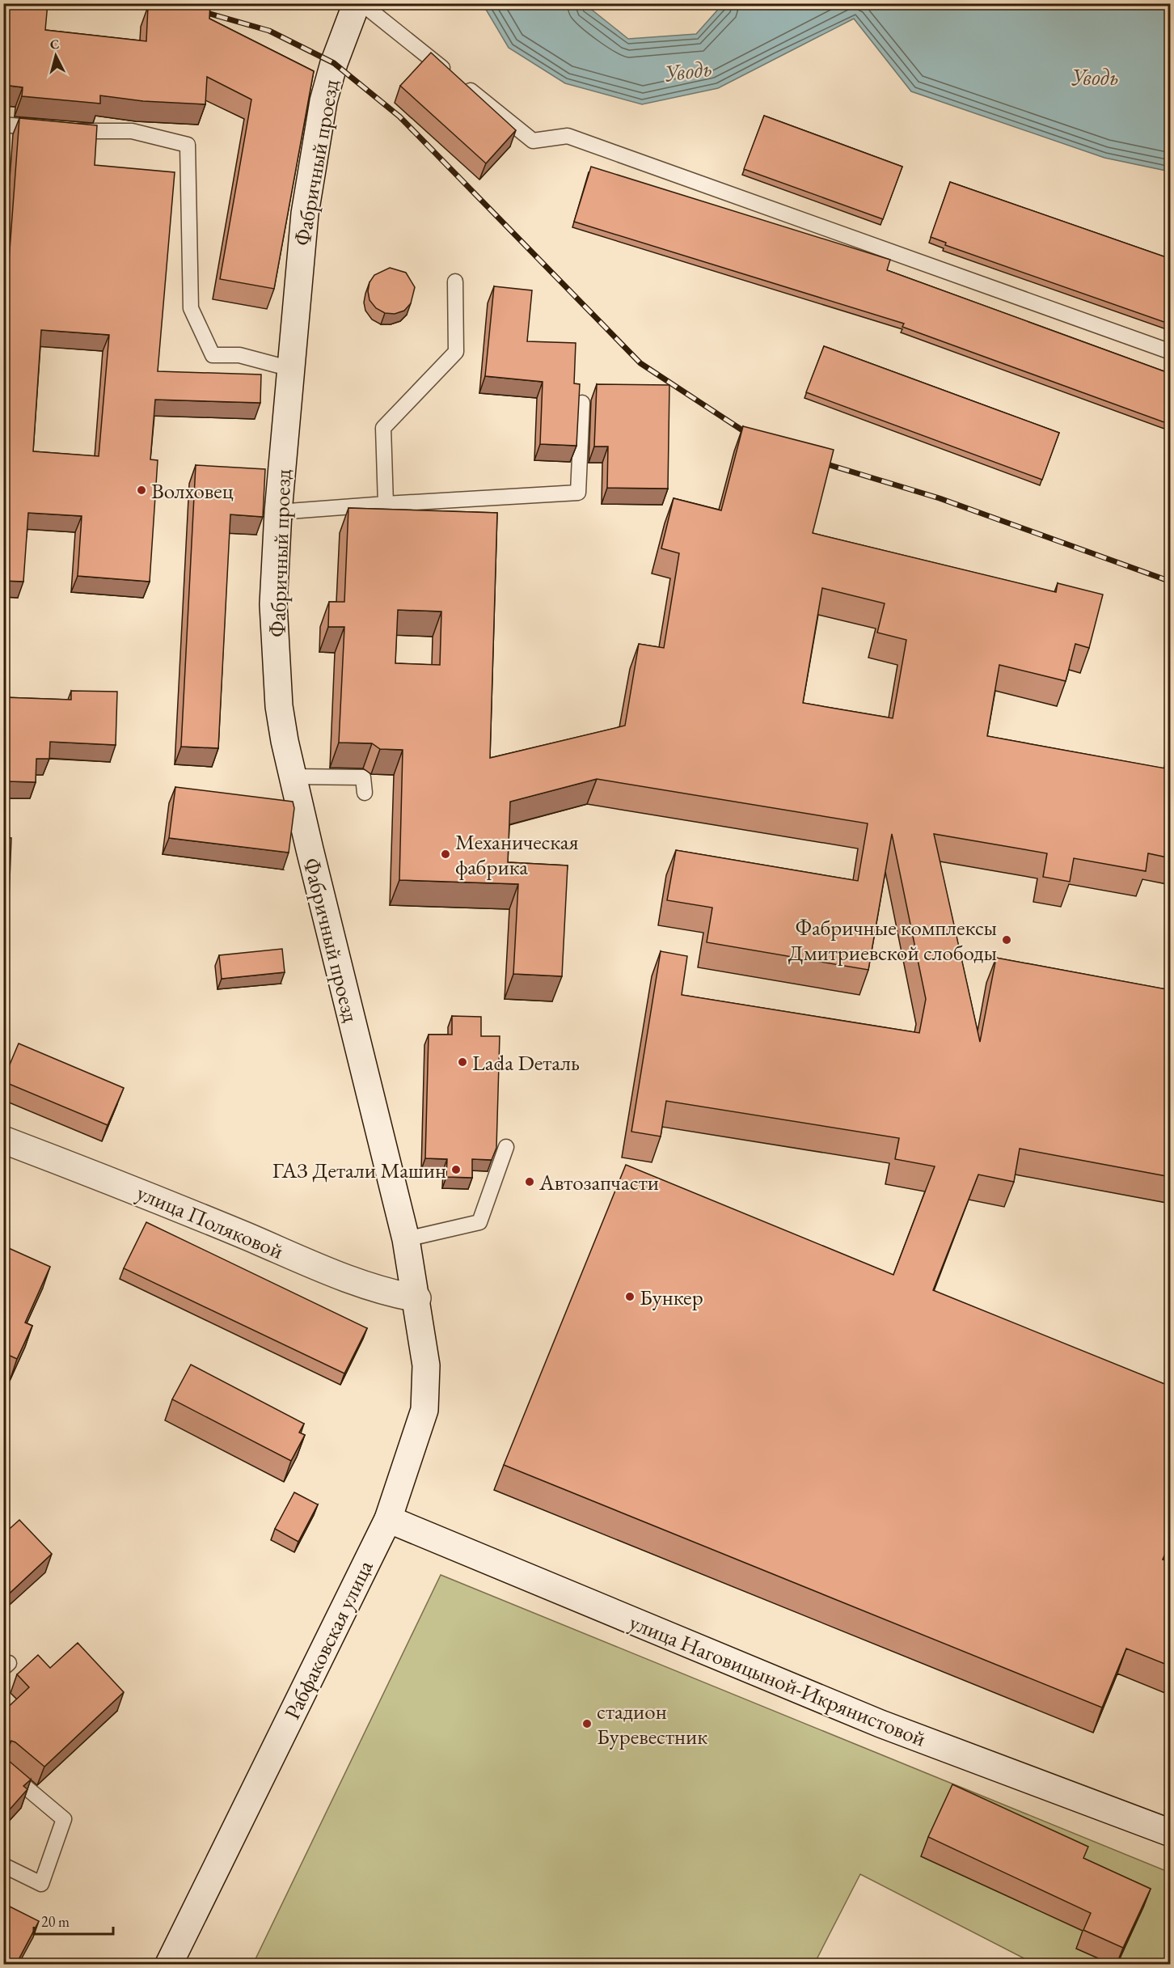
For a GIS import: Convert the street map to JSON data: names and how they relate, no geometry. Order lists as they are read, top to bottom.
{
  "streets": {
    "main road": [
      "Фабричный проезд",
      "улица Поляковой",
      "Рабфаковская улица",
      "улица Наговицыной-Икрянистовой"
    ]
  },
  "crossings": [
    ["Фабричный проезд", "улица Поляковой"],
    ["Фабричный проезд", "Рабфаковская улица"],
    ["улица Поляковой", "Рабфаковская улица"],
    ["Рабфаковская улица", "улица Наговицыной-Икрянистовой"]
  ],
  "water": ["Уводь"],
  "places": [
    "Волховец",
    "Механическая фабрика",
    "Фабричные комплексы Дмитриевской слободы",
    "Lada Dеталь",
    "ГАЗ Детали Машин",
    "Автозапчасти",
    "Бункер",
    "стадион Буревестник"
  ],
  "scale_bar": "20 m",
  "north": "top"
}
